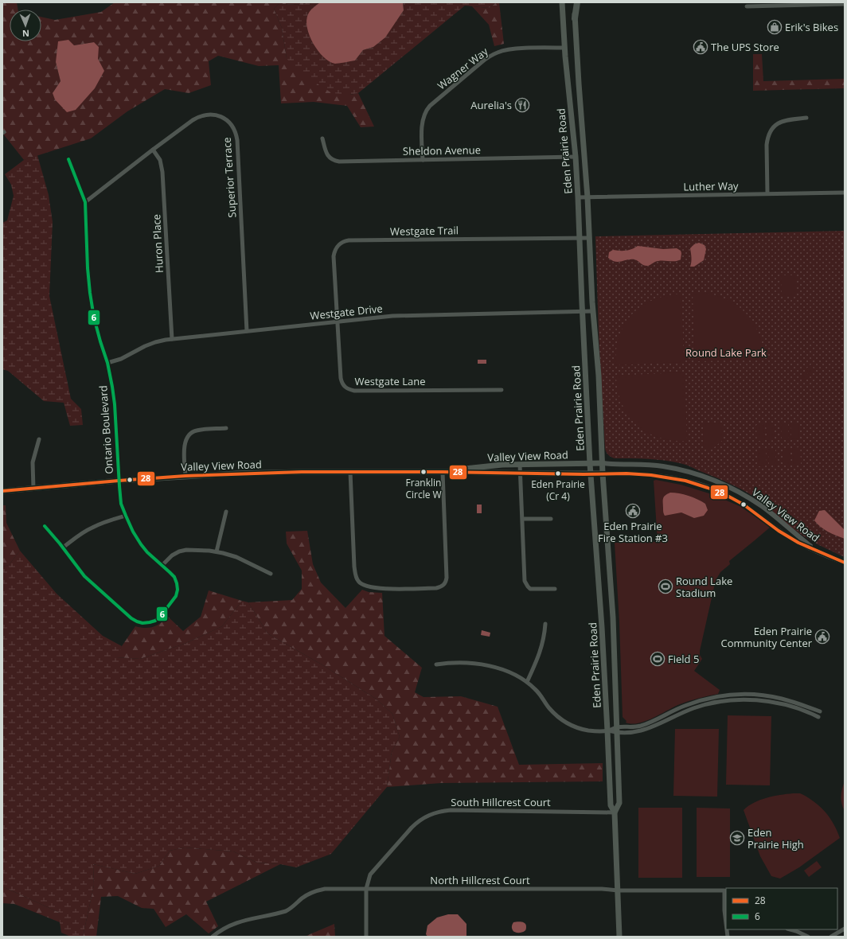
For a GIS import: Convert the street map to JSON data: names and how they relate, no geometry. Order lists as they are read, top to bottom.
{
  "streets": {
    "main road": ["Eden Prairie Road", "Valley View Road"],
    "street": [
      "Wagner Way",
      "Sheldon Avenue",
      "Superior Terrace",
      "Luther Way",
      "Westgate Trail",
      "Huron Place",
      "Westgate Drive",
      "Westgate Lane",
      "Ontario Boulevard",
      "South Hillcrest Court",
      "North Hillcrest Court"
    ]
  },
  "crossings": [
    ["Wagner Way", "Sheldon Avenue"],
    ["Wagner Way", "Eden Prairie Road"],
    ["Sheldon Avenue", "Eden Prairie Road"],
    ["Eden Prairie Road", "Luther Way"],
    ["Eden Prairie Road", "Westgate Trail"],
    ["Eden Prairie Road", "Westgate Drive"],
    ["Eden Prairie Road", "Valley View Road"],
    ["Eden Prairie Road", "South Hillcrest Court"],
    ["Eden Prairie Road", "North Hillcrest Court"],
    ["Superior Terrace", "Huron Place"],
    ["Superior Terrace", "Westgate Drive"],
    ["Superior Terrace", "Ontario Boulevard"],
    ["Westgate Trail", "Westgate Drive"],
    ["Westgate Trail", "Westgate Lane"],
    ["Huron Place", "Westgate Drive"],
    ["Westgate Drive", "Westgate Lane"],
    ["Westgate Drive", "Ontario Boulevard"],
    ["Ontario Boulevard", "Valley View Road"],
    ["South Hillcrest Court", "North Hillcrest Court"]
  ],
  "parks": ["Round Lake Park"],
  "places": {
    "shop": ["Erik's Bikes"],
    "public building": ["The UPS Store", "Eden Prairie Fire Station #3", "Eden Prairie Community Center"],
    "restaurant": ["Aurelia's"],
    "other": ["Franklin Circle W", "Eden Prairie (Cr 4)"],
    "sports": ["Round Lake Stadium", "Field 5"],
    "school or university": ["Eden Prairie High"]
  },
  "lines": ["transit line 6", "transit line 28"],
  "legend": ["28", "6"],
  "north": "bottom"
}
